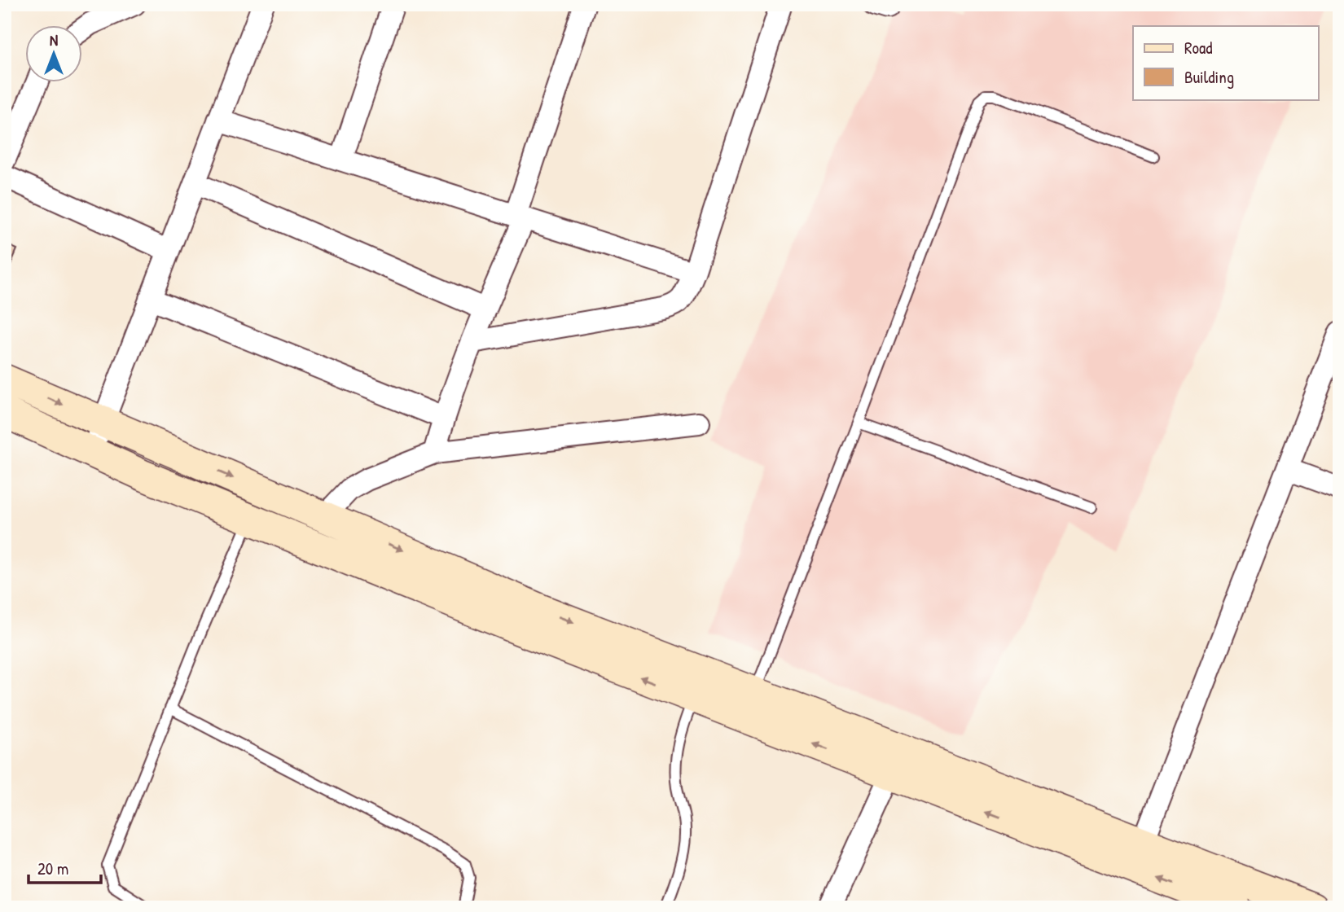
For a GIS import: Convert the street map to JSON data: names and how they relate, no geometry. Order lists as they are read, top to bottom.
{
  "legend": ["Road", "Building"],
  "scale_bar": "20 m",
  "north": "top"
}
